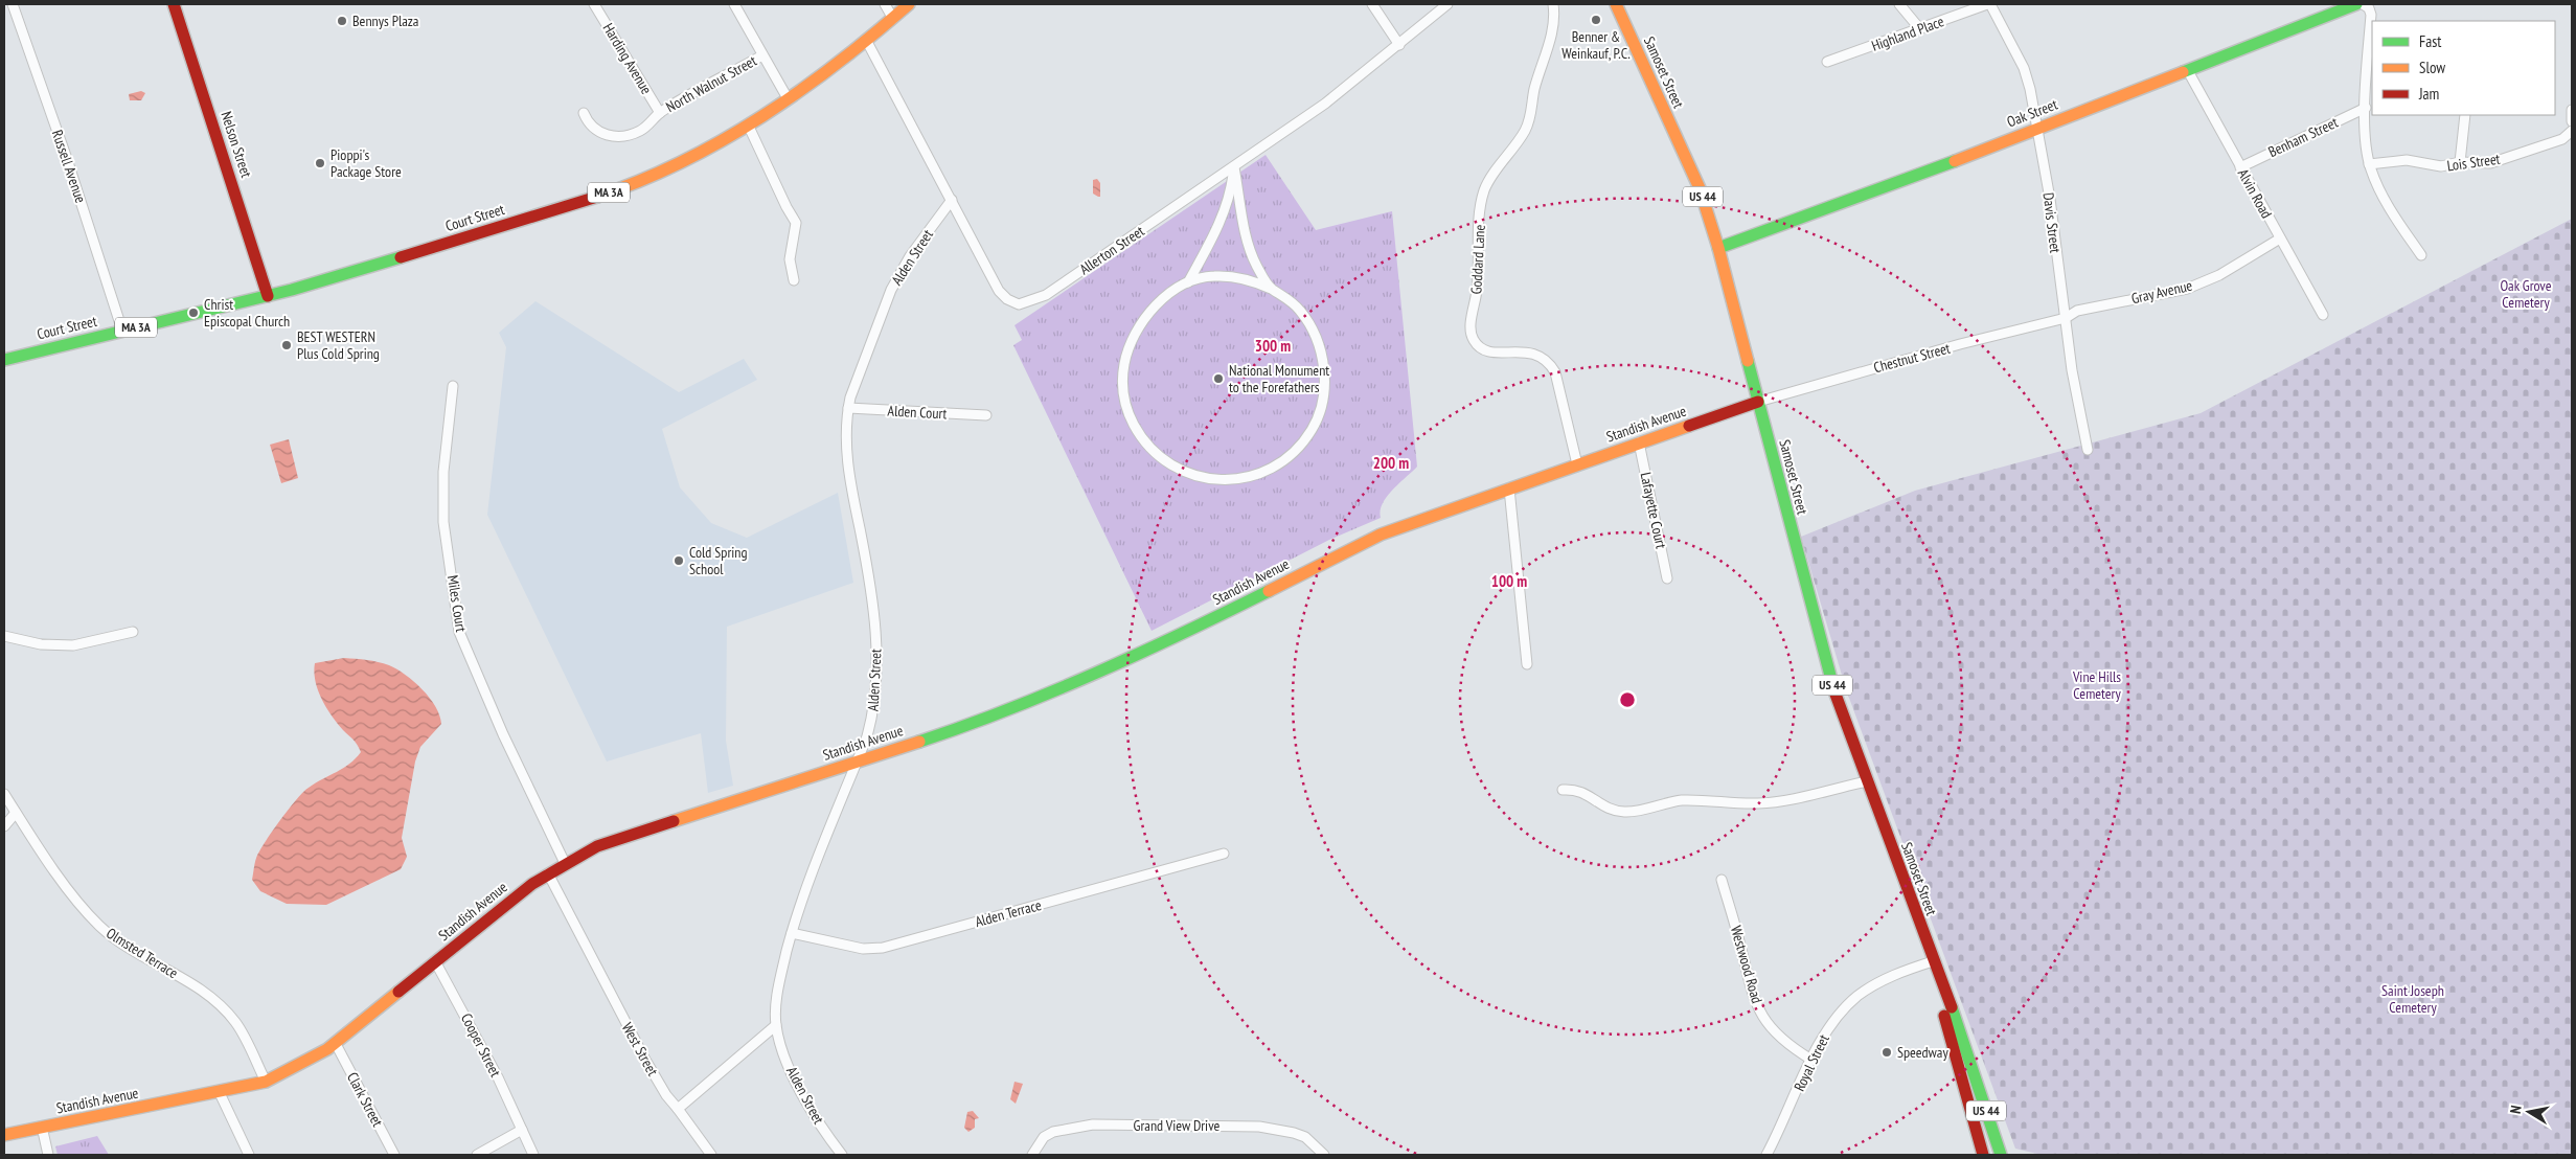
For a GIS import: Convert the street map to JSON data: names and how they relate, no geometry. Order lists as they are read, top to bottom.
{
  "streets": {
    "main road": [
      "Samoset Street",
      "Oak Street",
      "Nelson Street",
      "MA 3A",
      "US 44",
      "Court Street",
      "Standish Avenue"
    ],
    "street": [
      "Highland Place",
      "Harding Avenue",
      "North Walnut Street",
      "Benham Street",
      "Lois Street",
      "Russell Avenue",
      "Alvin Road",
      "Davis Street",
      "Allerton Street",
      "Alden Street",
      "Goddard Lane",
      "Gray Avenue",
      "Chestnut Street",
      "Alden Court",
      "Lafayette Court",
      "Miles Court",
      "Alden Terrace",
      "Olmsted Terrace",
      "Westwood Road",
      "Cooper Street",
      "West Street",
      "Royal Street",
      "Clark Street",
      "Grand View Drive"
    ]
  },
  "crossings": [
    ["Highland Place", "Davis Street"],
    ["Harding Avenue", "North Walnut Street"],
    ["Samoset Street", "Oak Street"],
    ["Samoset Street", "Chestnut Street"],
    ["Samoset Street", "Standish Avenue"],
    ["Samoset Street", "Royal Street"],
    ["Oak Street", "Alvin Road"],
    ["Oak Street", "Davis Street"],
    ["Benham Street", "Alvin Road"],
    ["Nelson Street", "Court Street"],
    ["Russell Avenue", "Court Street"],
    ["Alvin Road", "Gray Avenue"],
    ["Court Street", "Allerton Street"],
    ["Davis Street", "Gray Avenue"],
    ["Davis Street", "Chestnut Street"],
    ["Allerton Street", "Alden Street"],
    ["Alden Street", "Alden Court"],
    ["Alden Street", "Standish Avenue"],
    ["Alden Street", "Alden Terrace"],
    ["Goddard Lane", "Standish Avenue"],
    ["Gray Avenue", "Chestnut Street"],
    ["Chestnut Street", "Standish Avenue"],
    ["Standish Avenue", "Lafayette Court"],
    ["Standish Avenue", "Miles Court"],
    ["Standish Avenue", "Olmsted Terrace"],
    ["Standish Avenue", "Cooper Street"],
    ["Standish Avenue", "West Street"],
    ["Standish Avenue", "Clark Street"],
    ["Westwood Road", "Royal Street"]
  ],
  "parks": ["Oak Grove Cemetery", "Vine Hills Cemetery", "Saint Joseph Cemetery"],
  "places": [
    "Benner & Weinkauf, P.C.",
    "Bennys Plaza",
    "Pioppi's Package Store",
    "Christ Episcopal Church",
    "BEST WESTERN Plus Cold Spring",
    "National Monument to the Forefathers",
    "Cold Spring School",
    "Speedway"
  ],
  "legend": ["Fast", "Slow", "Jam"],
  "north": "left",
  "rings": ["300 m", "200 m", "100 m"]
}
